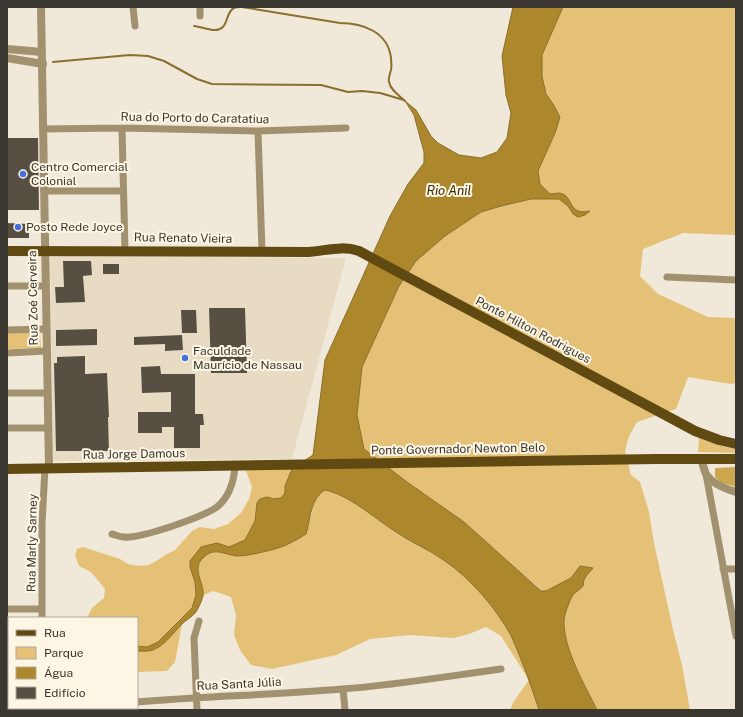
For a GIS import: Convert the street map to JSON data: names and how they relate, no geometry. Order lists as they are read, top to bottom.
{
  "streets": {
    "main road": [
      "Rua Renato Vieira",
      "Ponte Hilton Rodrigues",
      "Ponte Governador Newton Belo",
      "Rua Jorge Damous"
    ],
    "street": [
      "Rua do Porto do Caratatiua",
      "Rua Zoé Cerveira",
      "Rua Marly Sarney",
      "Rua Santa Júlia"
    ]
  },
  "crossings": [
    ["Rua do Porto do Caratatiua", "Rua Zoé Cerveira"],
    ["Rua Renato Vieira", "Rua Zoé Cerveira"],
    ["Rua Renato Vieira", "Ponte Hilton Rodrigues"],
    ["Rua Zoé Cerveira", "Rua Jorge Damous"],
    ["Rua Zoé Cerveira", "Rua Marly Sarney"],
    ["Ponte Governador Newton Belo", "Rua Jorge Damous"],
    ["Rua Jorge Damous", "Rua Marly Sarney"]
  ],
  "water": ["Rio Anil"],
  "places": ["Centro Comercial Colonial", "Posto Rede Joyce", "Faculdade Maurício de Nassau"],
  "legend": [
    "Rua",
    "Parque",
    "Água",
    "Edifício"
  ]
}
